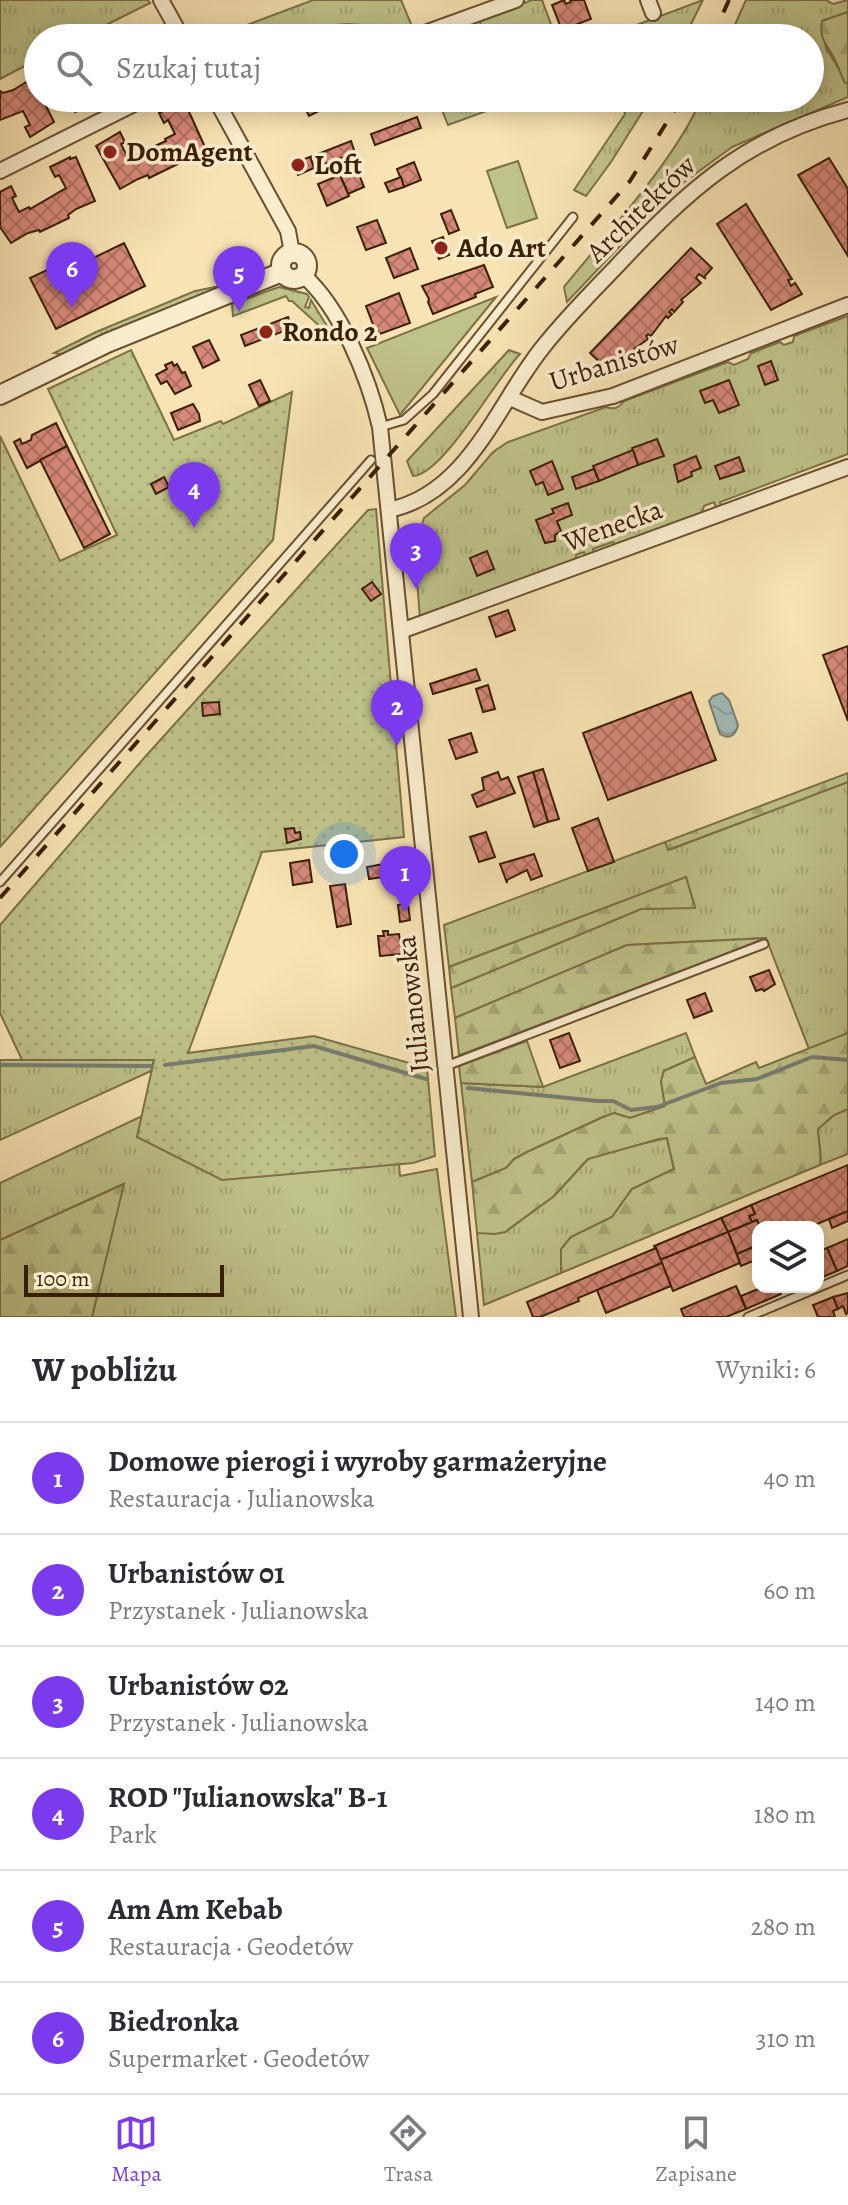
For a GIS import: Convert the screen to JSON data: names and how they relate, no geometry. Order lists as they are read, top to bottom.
{
  "streets": {
    "street": [
      "Architektów",
      "Urbanistów",
      "Wenecka",
      "Julianowska"
    ]
  },
  "crossings": [
    ["Architektów", "Urbanistów"],
    ["Wenecka", "Julianowska"]
  ],
  "places": [
    "DomAgent",
    "Loft",
    "Ado Art",
    "Rondo 2"
  ],
  "scale_bar": "100 m",
  "page": {
    "search": "Szukaj tutaj",
    "pins": [
      "6",
      "5",
      "4",
      "3",
      "2",
      "1"
    ],
    "scale": "100 m",
    "heading": ["W pobliżu", "Wyniki: 6"],
    "list": [
      {
        "mark": "1",
        "name": "Domowe pierogi i wyroby garmażeryjne",
        "note": "Restauracja · Julianowska",
        "value": "40 m"
      },
      {
        "mark": "2",
        "name": "Urbanistów 01",
        "note": "Przystanek · Julianowska",
        "value": "60 m"
      },
      {
        "mark": "3",
        "name": "Urbanistów 02",
        "note": "Przystanek · Julianowska",
        "value": "140 m"
      },
      {
        "mark": "4",
        "name": "ROD \"Julianowska\" B-1",
        "note": "Park",
        "value": "180 m"
      },
      {
        "mark": "5",
        "name": "Am Am Kebab",
        "note": "Restauracja · Geodetów",
        "value": "280 m"
      },
      {
        "mark": "6",
        "name": "Biedronka",
        "note": "Supermarket · Geodetów",
        "value": "310 m"
      }
    ],
    "nav": ["Mapa", "Trasa", "Zapisane"]
  }
}
